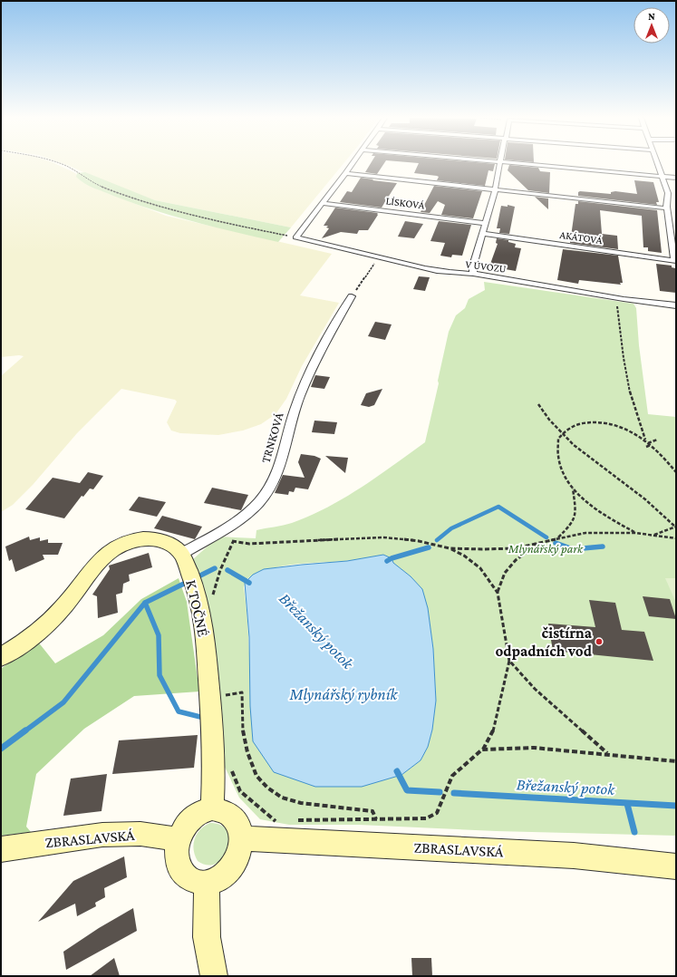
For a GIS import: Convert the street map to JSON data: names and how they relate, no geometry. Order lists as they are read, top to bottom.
{
  "streets": {
    "main road": ["K TOČNÉ", "ZBRASLAVSKÁ"],
    "street": [
      "LÍSKOVÁ",
      "AKÁTOVÁ",
      "V ÚVOZU",
      "TRNKOVÁ"
    ]
  },
  "crossings": [
    ["TRNKOVÁ", "K TOČNÉ"],
    ["K TOČNÉ", "ZBRASLAVSKÁ"]
  ],
  "water": ["Břežanský potok", "Mlynářský rybník"],
  "parks": ["Mlynářský park"],
  "places": ["čistírna odpadních vod"],
  "north": "top"
}
